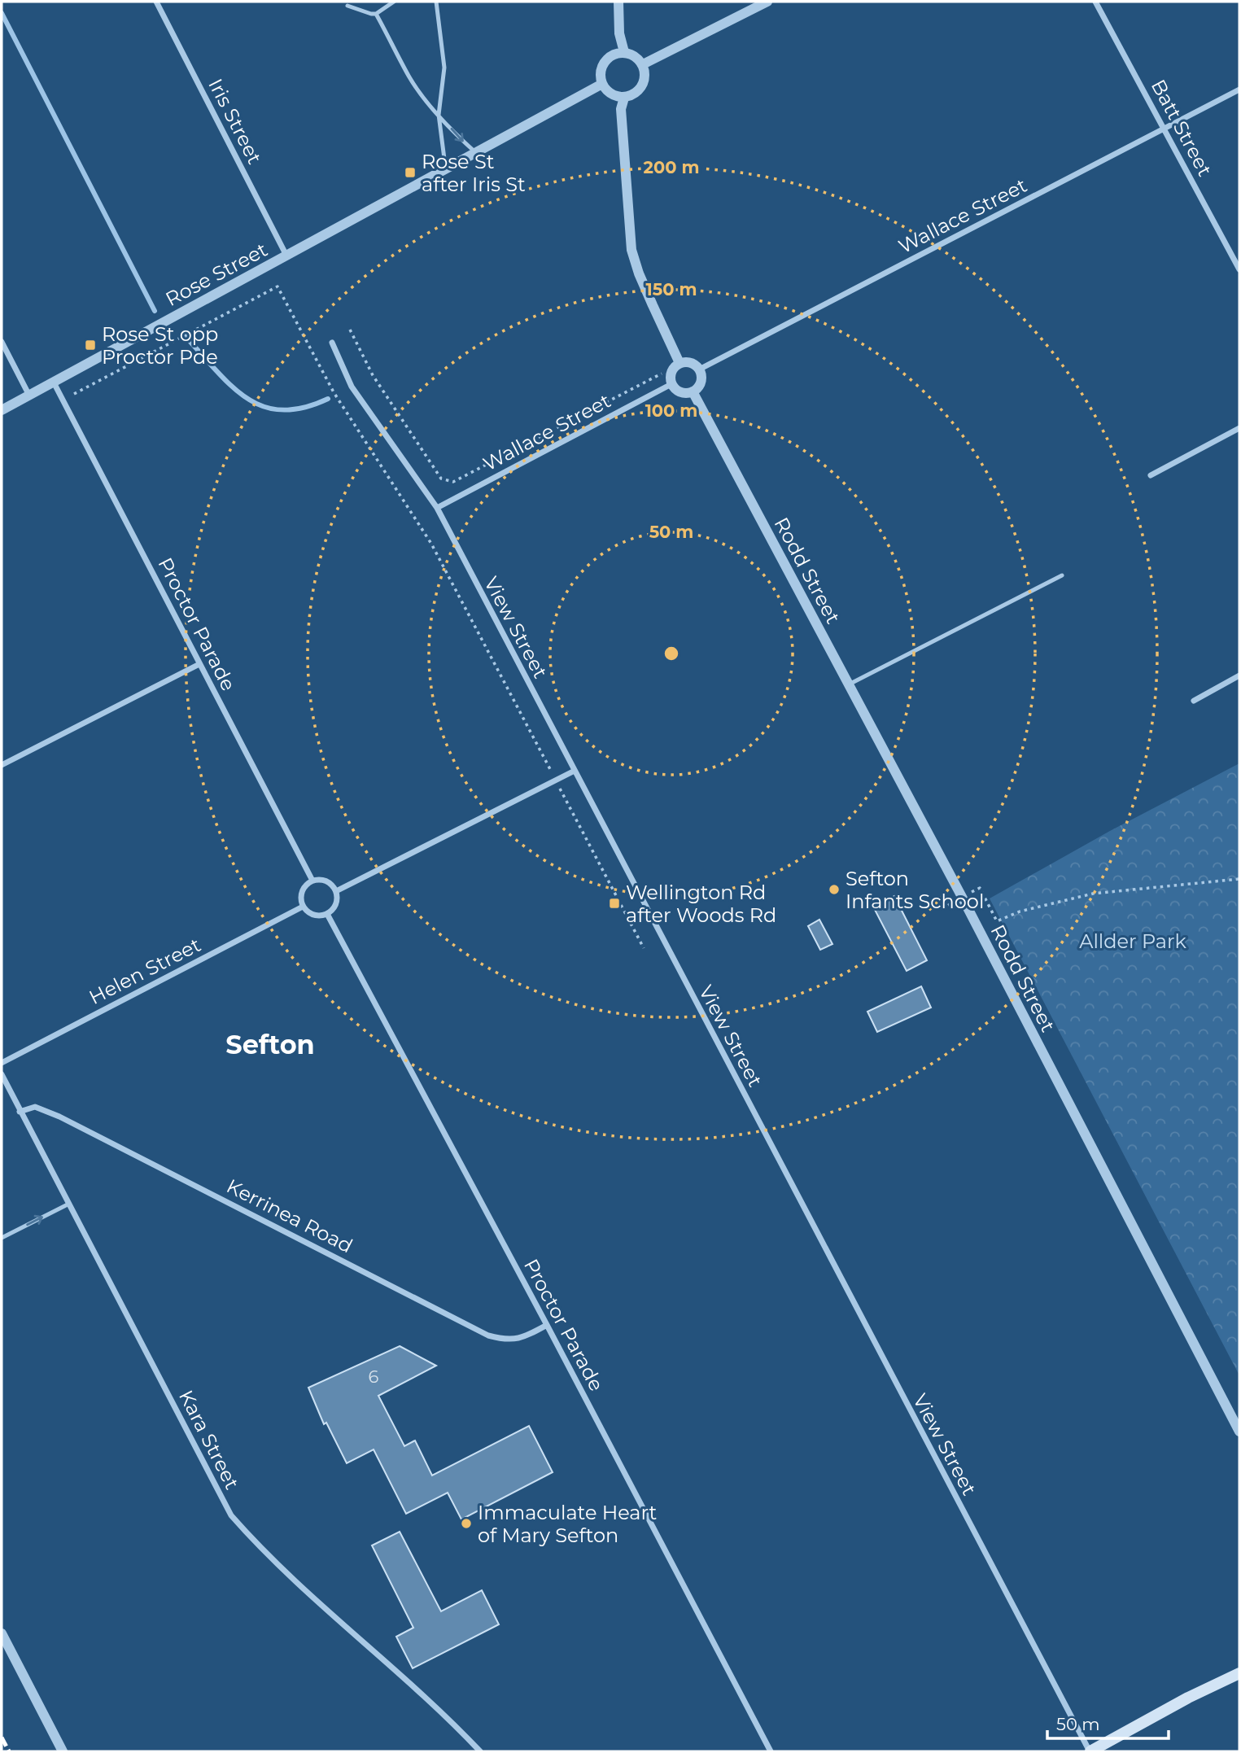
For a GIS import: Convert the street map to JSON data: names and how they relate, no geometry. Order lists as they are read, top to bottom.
{
  "streets": {
    "street": [
      "Iris Street",
      "Batt Street",
      "Wallace Street",
      "Rose Street",
      "Rodd Street",
      "Proctor Parade",
      "View Street",
      "Helen Street",
      "Kerrinea Road",
      "Kara Street"
    ]
  },
  "crossings": [
    ["Iris Street", "Rose Street"],
    ["Batt Street", "Wallace Street"],
    ["Wallace Street", "Rodd Street"],
    ["Wallace Street", "View Street"],
    ["Rose Street", "Proctor Parade"],
    ["Proctor Parade", "Helen Street"],
    ["Proctor Parade", "Kerrinea Road"],
    ["Kerrinea Road", "Kara Street"]
  ],
  "districts": ["Sefton"],
  "parks": ["Allder Park"],
  "places": {
    "transit": ["Rose St after Iris St", "Rose St opp Proctor Pde", "Wellington Rd after Woods Rd"],
    "other": ["Sefton Infants School", "Immaculate Heart of Mary Sefton"]
  },
  "house_numbers": ["6"],
  "scale_bar": "50 m",
  "rings": [
    "200 m",
    "150 m",
    "100 m",
    "50 m"
  ]
}
